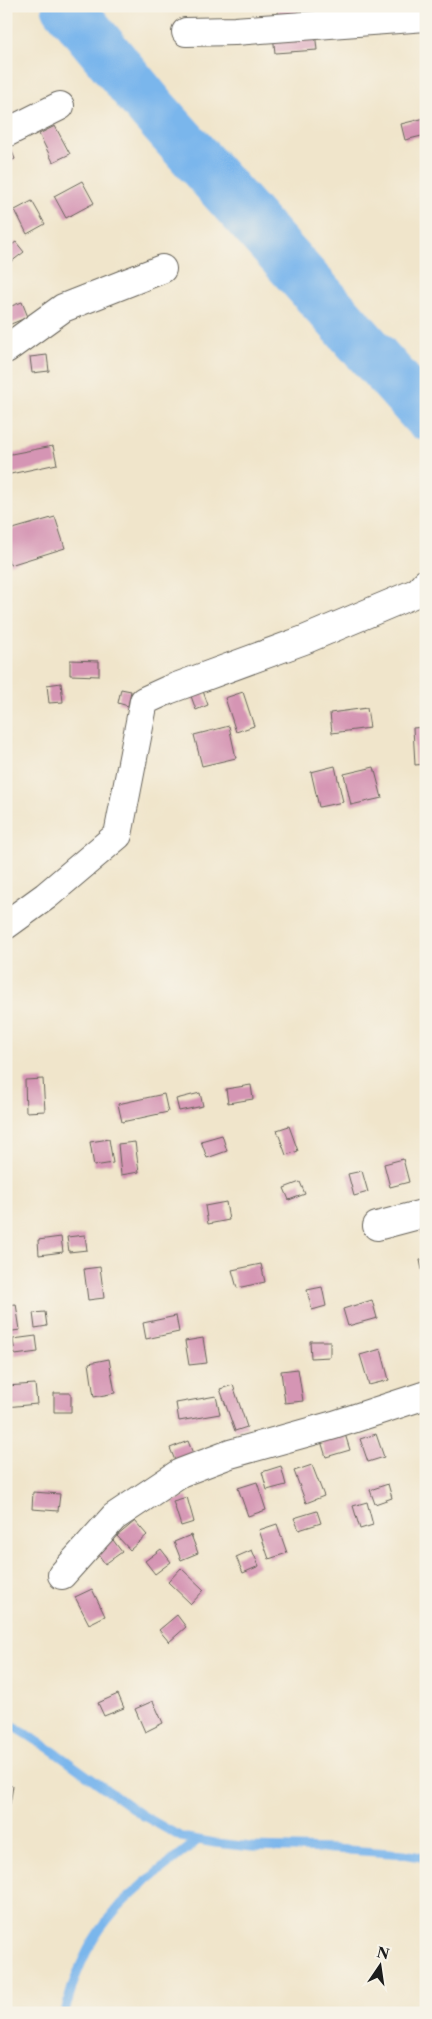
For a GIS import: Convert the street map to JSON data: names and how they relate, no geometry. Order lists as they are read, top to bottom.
{
  "north": "top"
}
